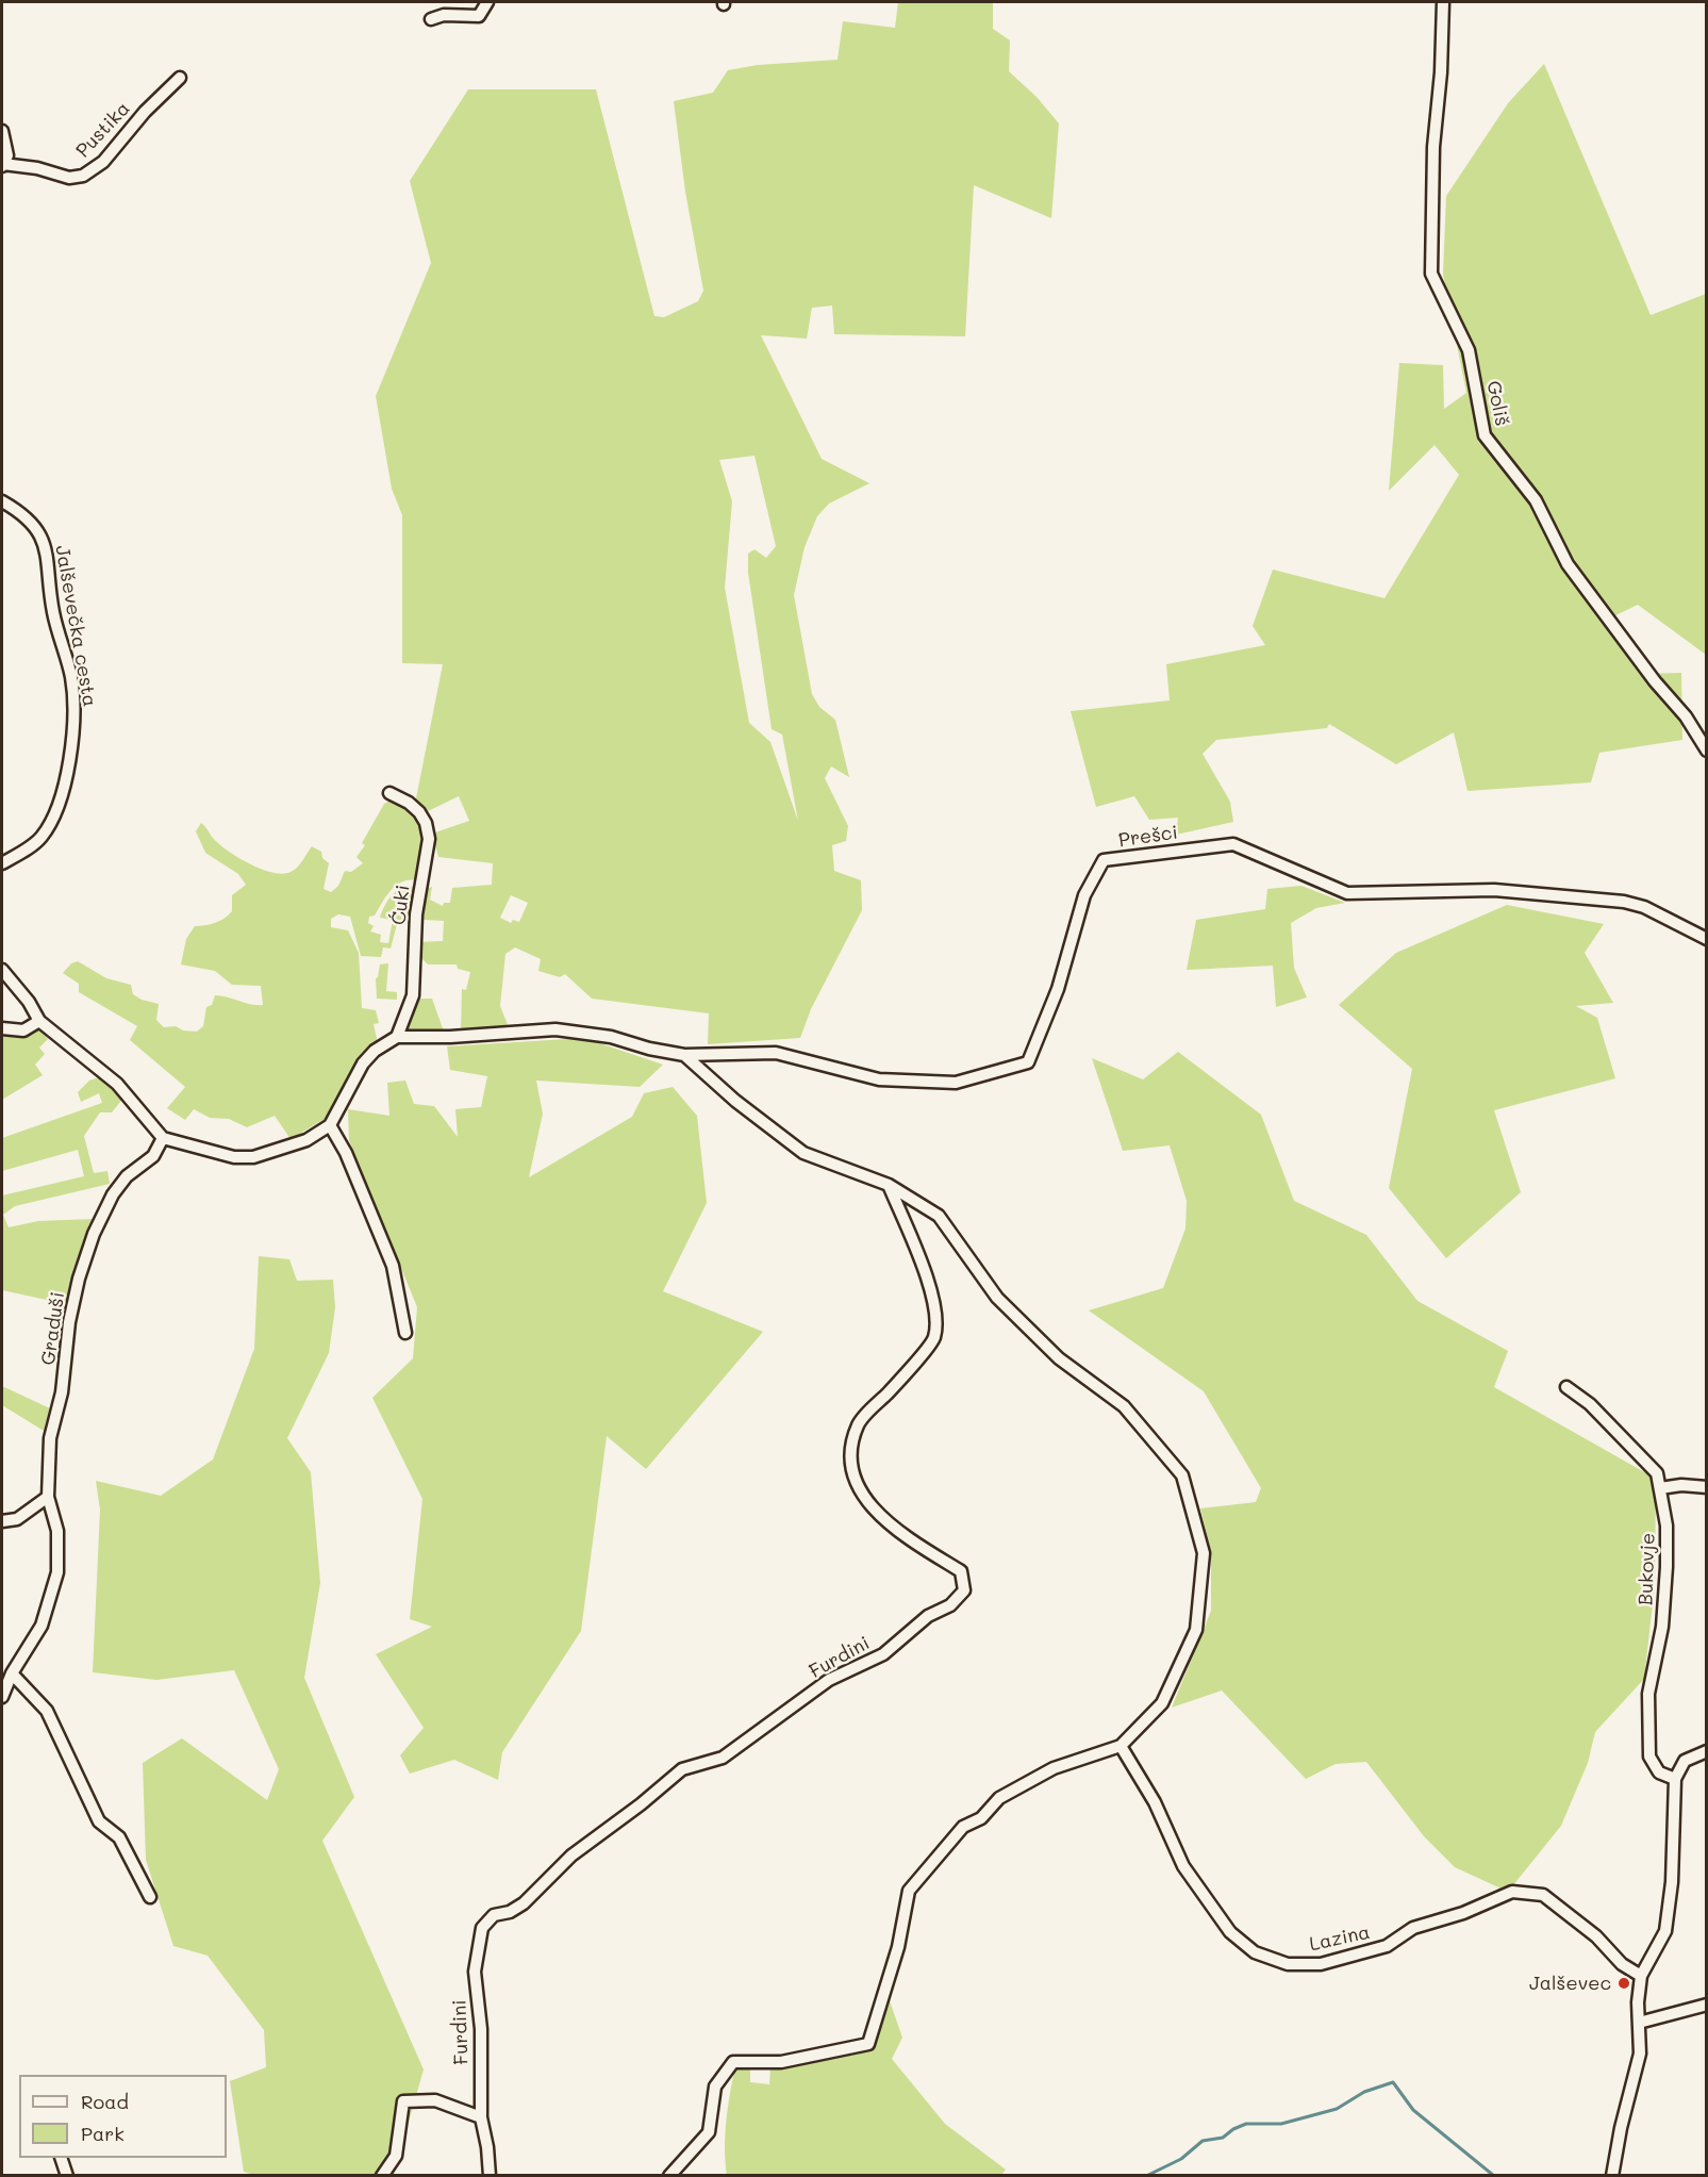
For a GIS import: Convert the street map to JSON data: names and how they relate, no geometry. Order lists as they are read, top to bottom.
{
  "streets": {
    "street": [
      "Pustika",
      "Goliš",
      "Jalševečka cesta",
      "Prešci",
      "Ćuki",
      "Graduši",
      "Bukovje",
      "Furdini",
      "Lazina"
    ]
  },
  "places": ["Jalševec"],
  "legend": ["Road", "Park"]
}
